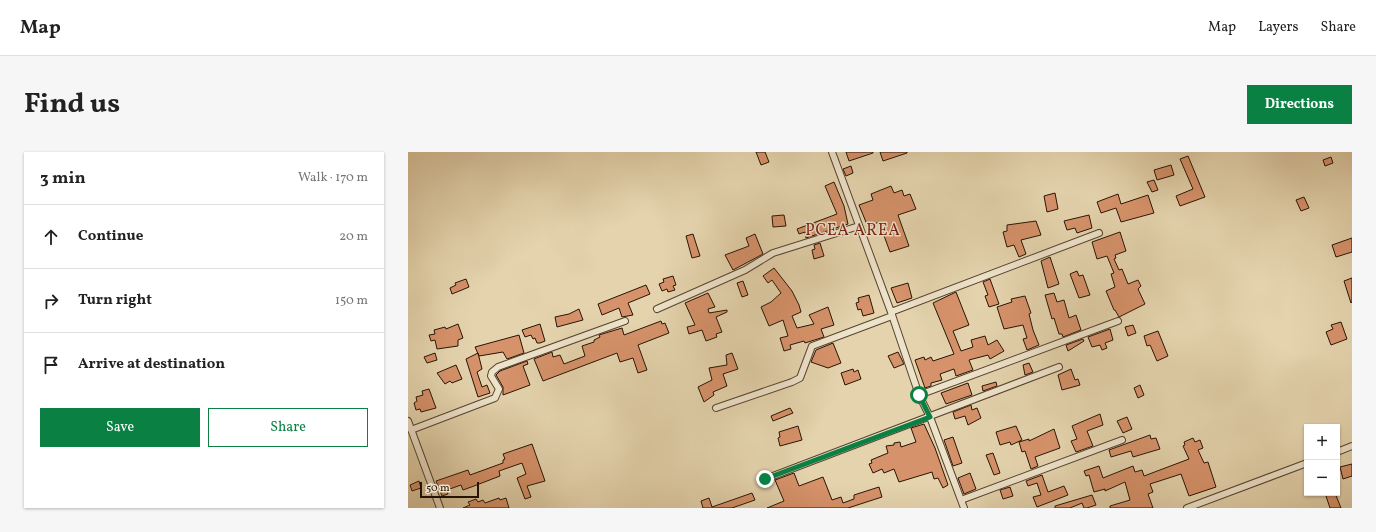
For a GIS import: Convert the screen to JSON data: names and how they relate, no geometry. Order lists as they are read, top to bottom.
{
  "districts": ["PCEA AREA"],
  "scale_bar": "50 m",
  "page": {
    "header": "Map",
    "nav": ["Map", "Layers", "Share"],
    "title": "Find us",
    "buttons": [
      "Directions",
      ["Save", "Share"]
    ],
    "heading": ["3 min", "Walk · 170 m"],
    "list": [
      ["Continue", "20 m"],
      ["Turn right", "150 m"],
      "Arrive at destination"
    ],
    "map_buttons": ["+", "−"],
    "scale": "50 m"
  }
}
